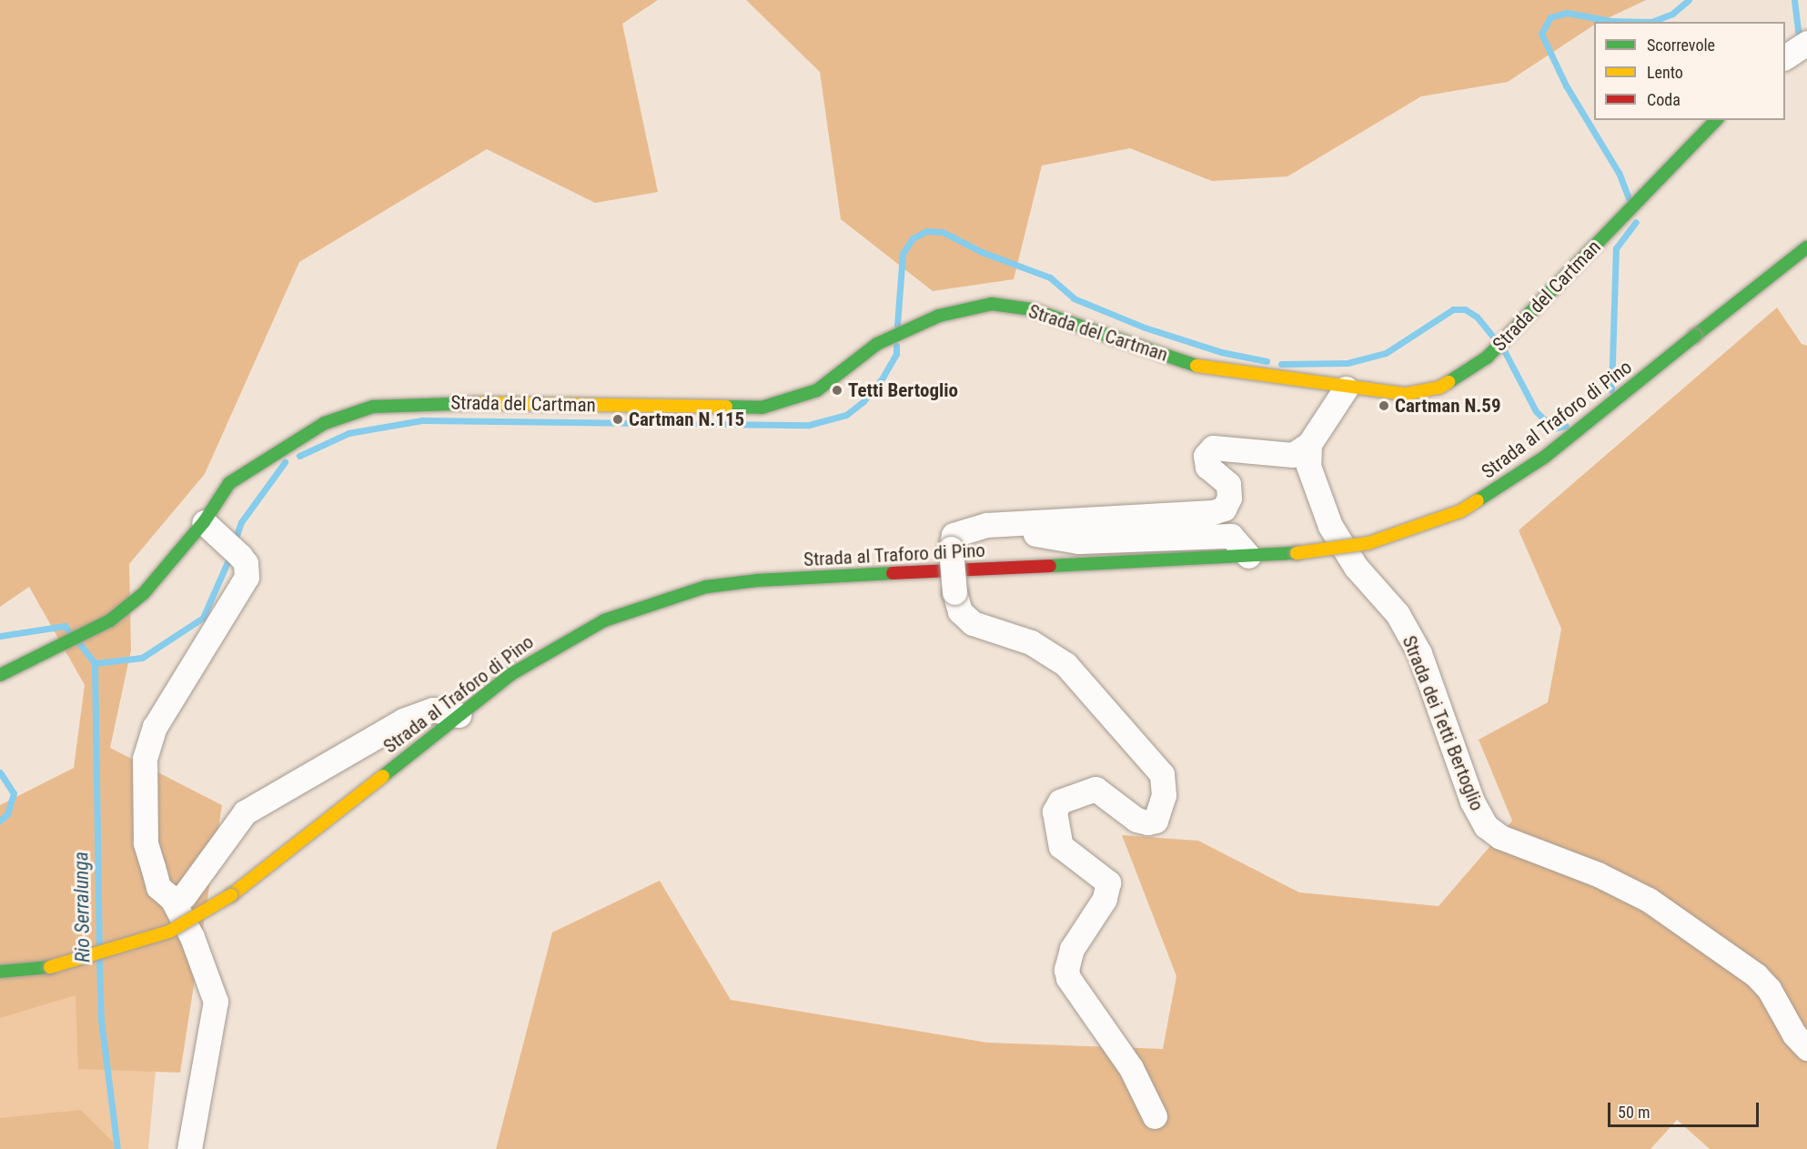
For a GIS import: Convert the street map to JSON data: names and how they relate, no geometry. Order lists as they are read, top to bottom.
{
  "streets": {
    "main road": ["Strada del Cartman", "Strada al Traforo di Pino"],
    "street": ["Strada dei Tetti Bertoglio"]
  },
  "water": ["Rio Serralunga"],
  "places": ["Tetti Bertoglio", "Cartman N.59", "Cartman N.115"],
  "legend": ["Scorrevole", "Lento", "Coda"],
  "scale_bar": "50 m"
}
